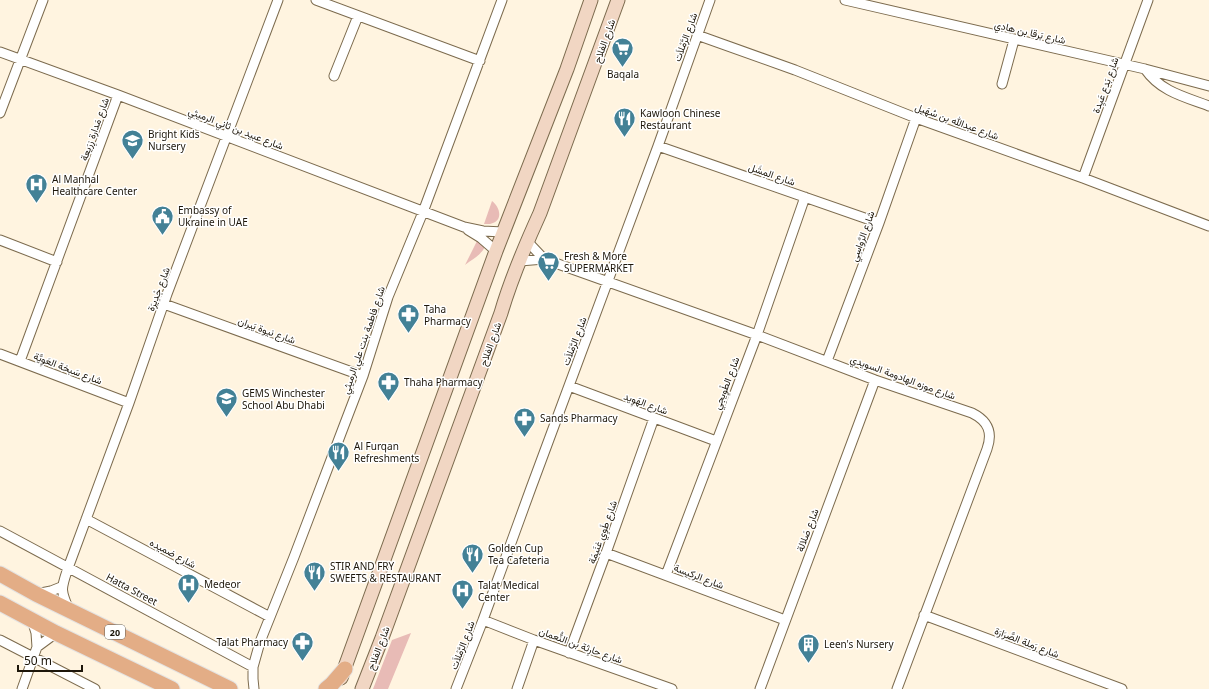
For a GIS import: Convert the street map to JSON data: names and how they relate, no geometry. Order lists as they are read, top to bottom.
{
  "streets": {
    "main road": ["شارع الفلاح", "20"],
    "street": [
      "شارع بَرقا بن هادِي",
      "شارع الرَّمْلاَت",
      "شارع بَدع عَيِدة",
      "شارع عبدالله بن سُهَيل",
      "شارع عبيد بن ثاني الرميثي",
      "شارع مَدارة زِرَيعة",
      "شارع المِشَل",
      "شارع الرَّواسِي",
      "شارع جْدِيرَة",
      "شارع نيوة يَبران",
      "شارع فاطمة بنت علي الرميثي",
      "شارع سَبخة العَوِيَّة",
      "شارع موزه الهادومة السويدي",
      "شارع الطْوِيجِي",
      "شارع الهَوِيد",
      "شارع صَلالة",
      "شارع طَوِي غنَيمَة",
      "شارع ضميده",
      "شارع الركيسة",
      "Hatta Street",
      "شارع رَملة الصَّرَارَة",
      "شارع حارِثة بن النُّعمان"
    ]
  },
  "crossings": [
    ["شارع بَرقا بن هادِي", "شارع بَدع عَيِدة"],
    ["شارع الرَّمْلاَت", "شارع عبدالله بن سُهَيل"],
    ["شارع الرَّمْلاَت", "شارع المِشَل"],
    ["شارع الرَّمْلاَت", "شارع موزه الهادومة السويدي"],
    ["شارع الرَّمْلاَت", "شارع الهَوِيد"],
    ["شارع الرَّمْلاَت", "شارع حارِثة بن النُّعمان"],
    ["شارع الفلاح", "شارع موزه الهادومة السويدي"],
    ["شارع بَدع عَيِدة", "شارع عبدالله بن سُهَيل"],
    ["شارع عبدالله بن سُهَيل", "شارع الرَّواسِي"],
    ["شارع عبيد بن ثاني الرميثي", "شارع مَدارة زِرَيعة"],
    ["شارع عبيد بن ثاني الرميثي", "شارع جْدِيرَة"],
    ["شارع عبيد بن ثاني الرميثي", "شارع فاطمة بنت علي الرميثي"],
    ["شارع مَدارة زِرَيعة", "شارع سَبخة العَوِيَّة"],
    ["شارع المِشَل", "شارع الرَّواسِي"],
    ["شارع المِشَل", "شارع الطْوِيجِي"],
    ["شارع الرَّواسِي", "شارع موزه الهادومة السويدي"],
    ["شارع جْدِيرَة", "شارع نيوة يَبران"],
    ["شارع جْدِيرَة", "شارع سَبخة العَوِيَّة"],
    ["شارع جْدِيرَة", "شارع ضميده"],
    ["شارع جْدِيرَة", "Hatta Street"],
    ["شارع نيوة يَبران", "شارع فاطمة بنت علي الرميثي"],
    ["شارع فاطمة بنت علي الرميثي", "شارع ضميده"],
    ["شارع فاطمة بنت علي الرميثي", "Hatta Street"],
    ["شارع موزه الهادومة السويدي", "شارع الطْوِيجِي"],
    ["شارع موزه الهادومة السويدي", "شارع صَلالة"],
    ["شارع موزه الهادومة السويدي", "شارع رَملة الصَّرَارَة"],
    ["شارع الطْوِيجِي", "شارع الهَوِيد"],
    ["شارع الطْوِيجِي", "شارع الركيسة"],
    ["شارع الهَوِيد", "شارع طَوِي غنَيمَة"],
    ["شارع صَلالة", "شارع الركيسة"],
    ["شارع طَوِي غنَيمَة", "شارع الركيسة"],
    ["شارع طَوِي غنَيمَة", "شارع حارِثة بن النُّعمان"]
  ],
  "places": {
    "supermarket": ["Baqala", "Fresh & More SUPERMARKET"],
    "restaurant": [
      "Kawloon Chinese Restaurant",
      "Al Furqan Refreshments",
      "Golden Cup Tea Cafeteria",
      "STIR AND FRY SWEETS & RESTAURANT"
    ],
    "school or university": ["Bright Kids Nursery", "GEMS Winchester School Abu Dhabi"],
    "hospital": ["Al Manhal Healthcare Center", "Medeor", "Talat Medical Center"],
    "public building": ["Embassy of Ukraine in UAE"],
    "pharmacy": [
      "Taha Pharmacy",
      "Thaha Pharmacy",
      "Sands Pharmacy",
      "Talat Pharmacy"
    ],
    "building": ["Leen's Nursery"]
  },
  "scale_bar": "50 m"
}
